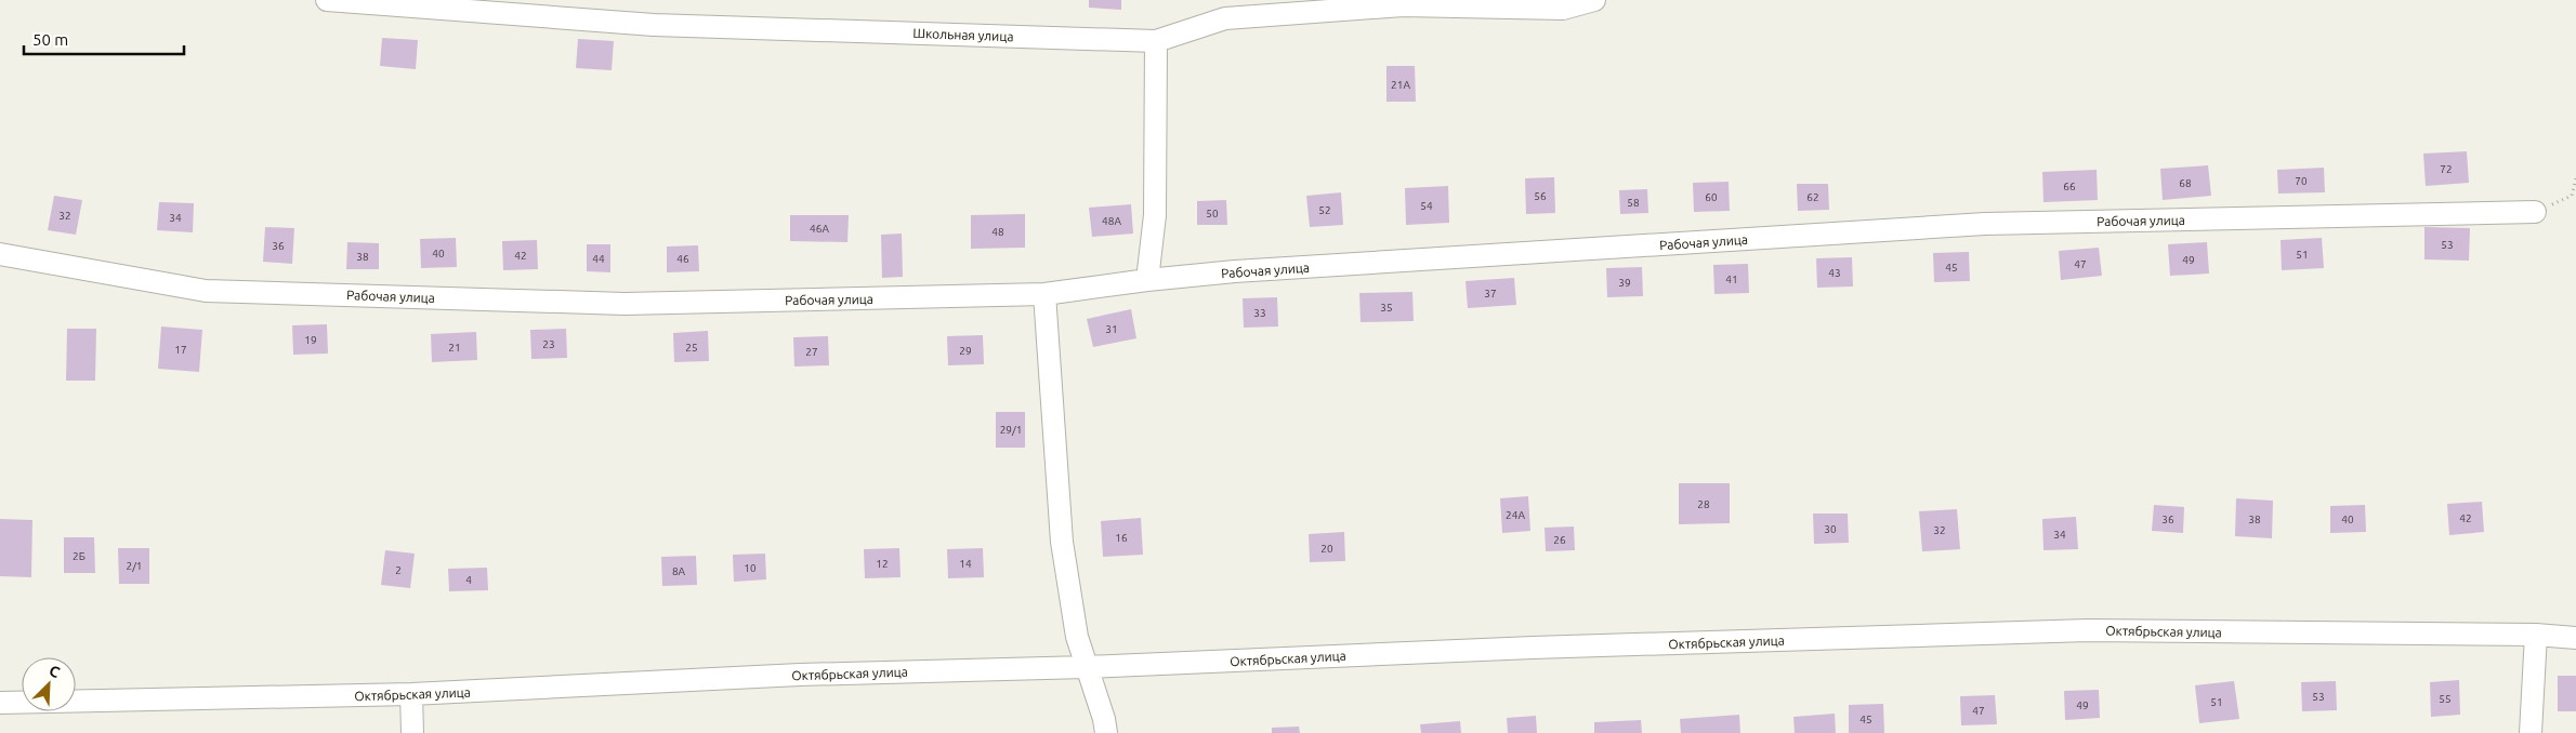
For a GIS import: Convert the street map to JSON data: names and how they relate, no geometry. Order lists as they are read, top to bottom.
{
  "streets": {
    "street": ["Школьная улица", "Рабочая улица", "Октябрьская улица"]
  },
  "house_numbers": [
    "21А",
    "72",
    "70",
    "68",
    "66",
    "56",
    "60",
    "62",
    "58",
    "54",
    "52",
    "50",
    "32",
    "34",
    "48А",
    "46А",
    "48",
    "53",
    "36",
    "40",
    "51",
    "42",
    "38",
    "44",
    "46",
    "49",
    "47",
    "45",
    "43",
    "41",
    "39",
    "37",
    "35",
    "33",
    "31",
    "19",
    "23",
    "21",
    "25",
    "17",
    "29",
    "27",
    "29/1",
    "28",
    "24А",
    "42",
    "36",
    "38",
    "40",
    "30",
    "32",
    "34",
    "16",
    "26",
    "20",
    "2Б",
    "12",
    "14",
    "2/1",
    "10",
    "2",
    "8А",
    "4",
    "53",
    "55",
    "51",
    "49",
    "47",
    "45"
  ],
  "scale_bar": "50 m",
  "north": "top right"
}
